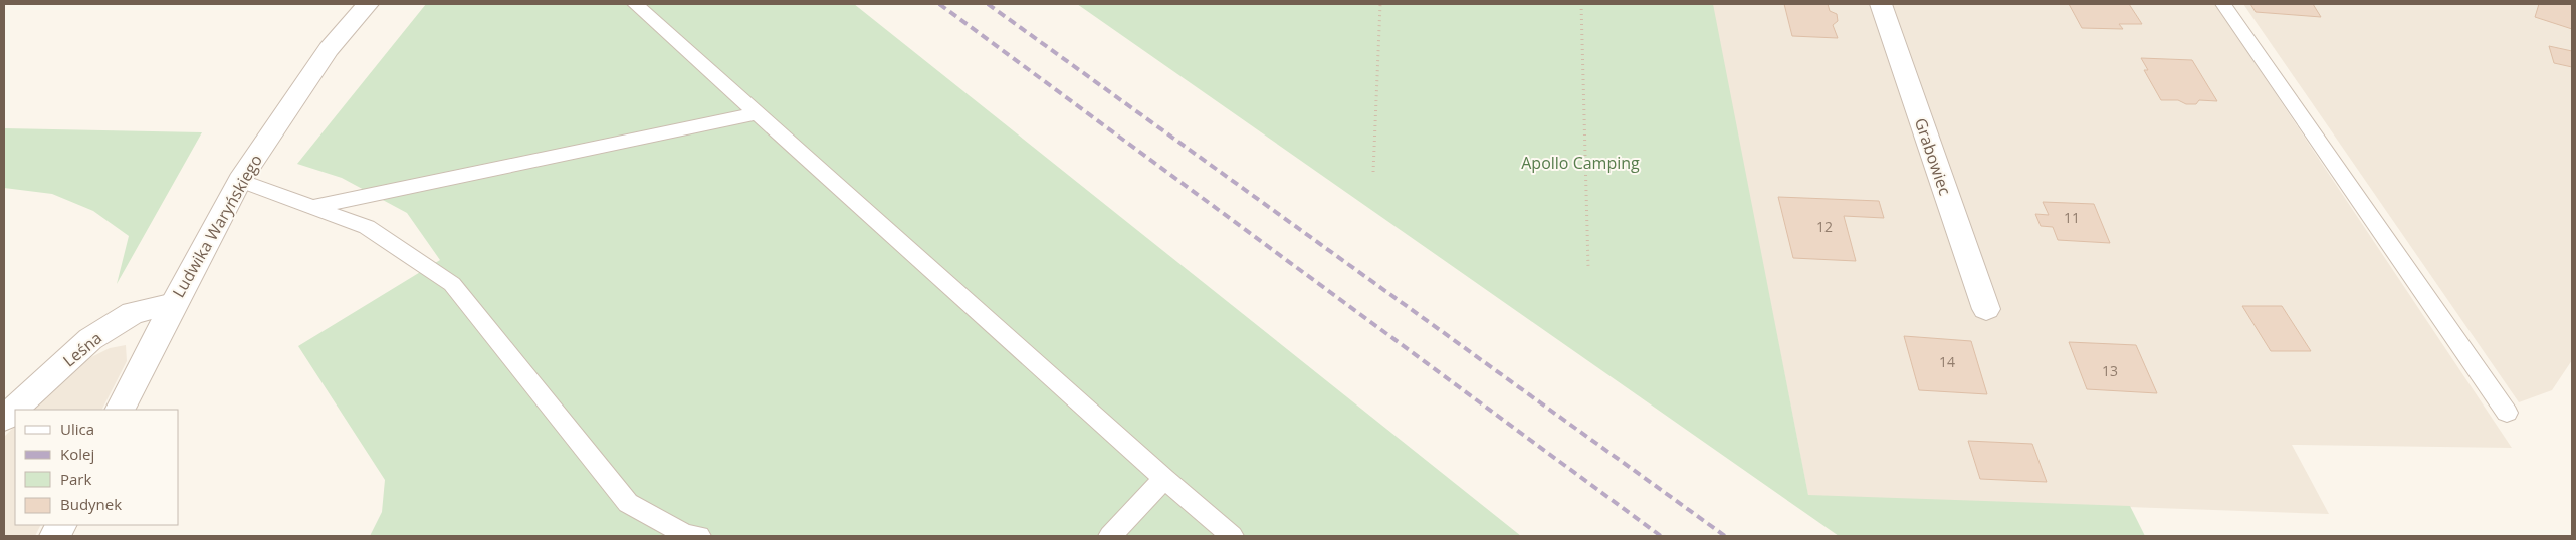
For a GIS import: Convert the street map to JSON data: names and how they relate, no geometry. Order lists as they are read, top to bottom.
{
  "streets": {
    "street": ["Grabowiec", "Ludwika Waryńskiego", "Leśna"]
  },
  "crossings": [
    ["Ludwika Waryńskiego", "Leśna"]
  ],
  "parks": ["Apollo Camping"],
  "house_numbers": [
    "11",
    "12",
    "14",
    "13"
  ],
  "legend": [
    "Ulica",
    "Kolej",
    "Park",
    "Budynek"
  ]
}
